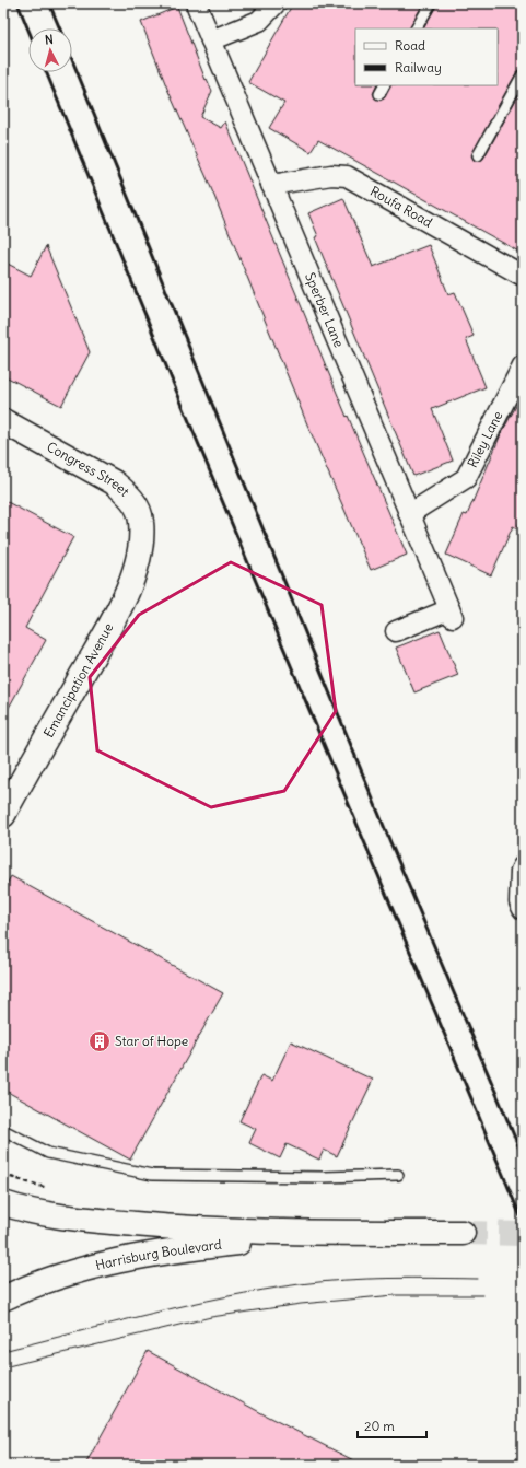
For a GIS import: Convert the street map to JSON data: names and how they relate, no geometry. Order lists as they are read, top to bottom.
{
  "streets": {
    "main road": ["Congress Street", "Emancipation Avenue", "Harrisburg Boulevard"],
    "street": ["Roufa Road", "Sperber Lane", "Riley Lane"]
  },
  "crossings": [
    ["Roufa Road", "Sperber Lane"],
    ["Sperber Lane", "Riley Lane"],
    ["Congress Street", "Emancipation Avenue"]
  ],
  "places": {
    "building": ["Star of Hope"]
  },
  "legend": ["Road", "Railway"],
  "scale_bar": "20 m",
  "north": "top"
}
